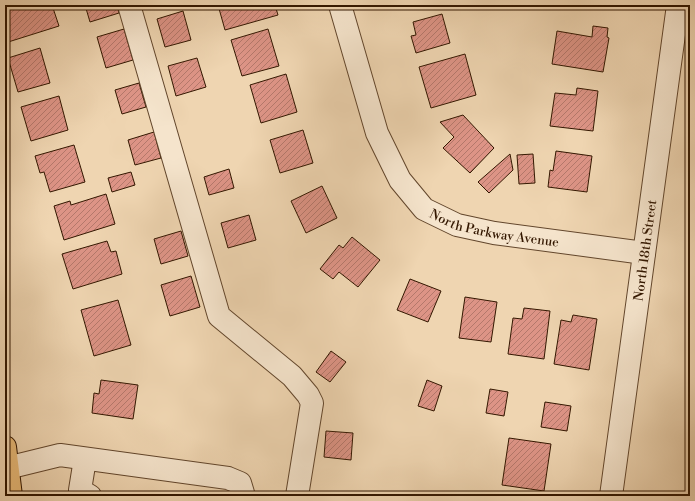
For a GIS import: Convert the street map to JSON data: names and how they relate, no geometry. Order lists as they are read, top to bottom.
{
  "streets": {
    "street": ["North Parkway Avenue", "North 18th Street"]
  },
  "crossings": [
    ["North Parkway Avenue", "North 18th Street"]
  ]
}
